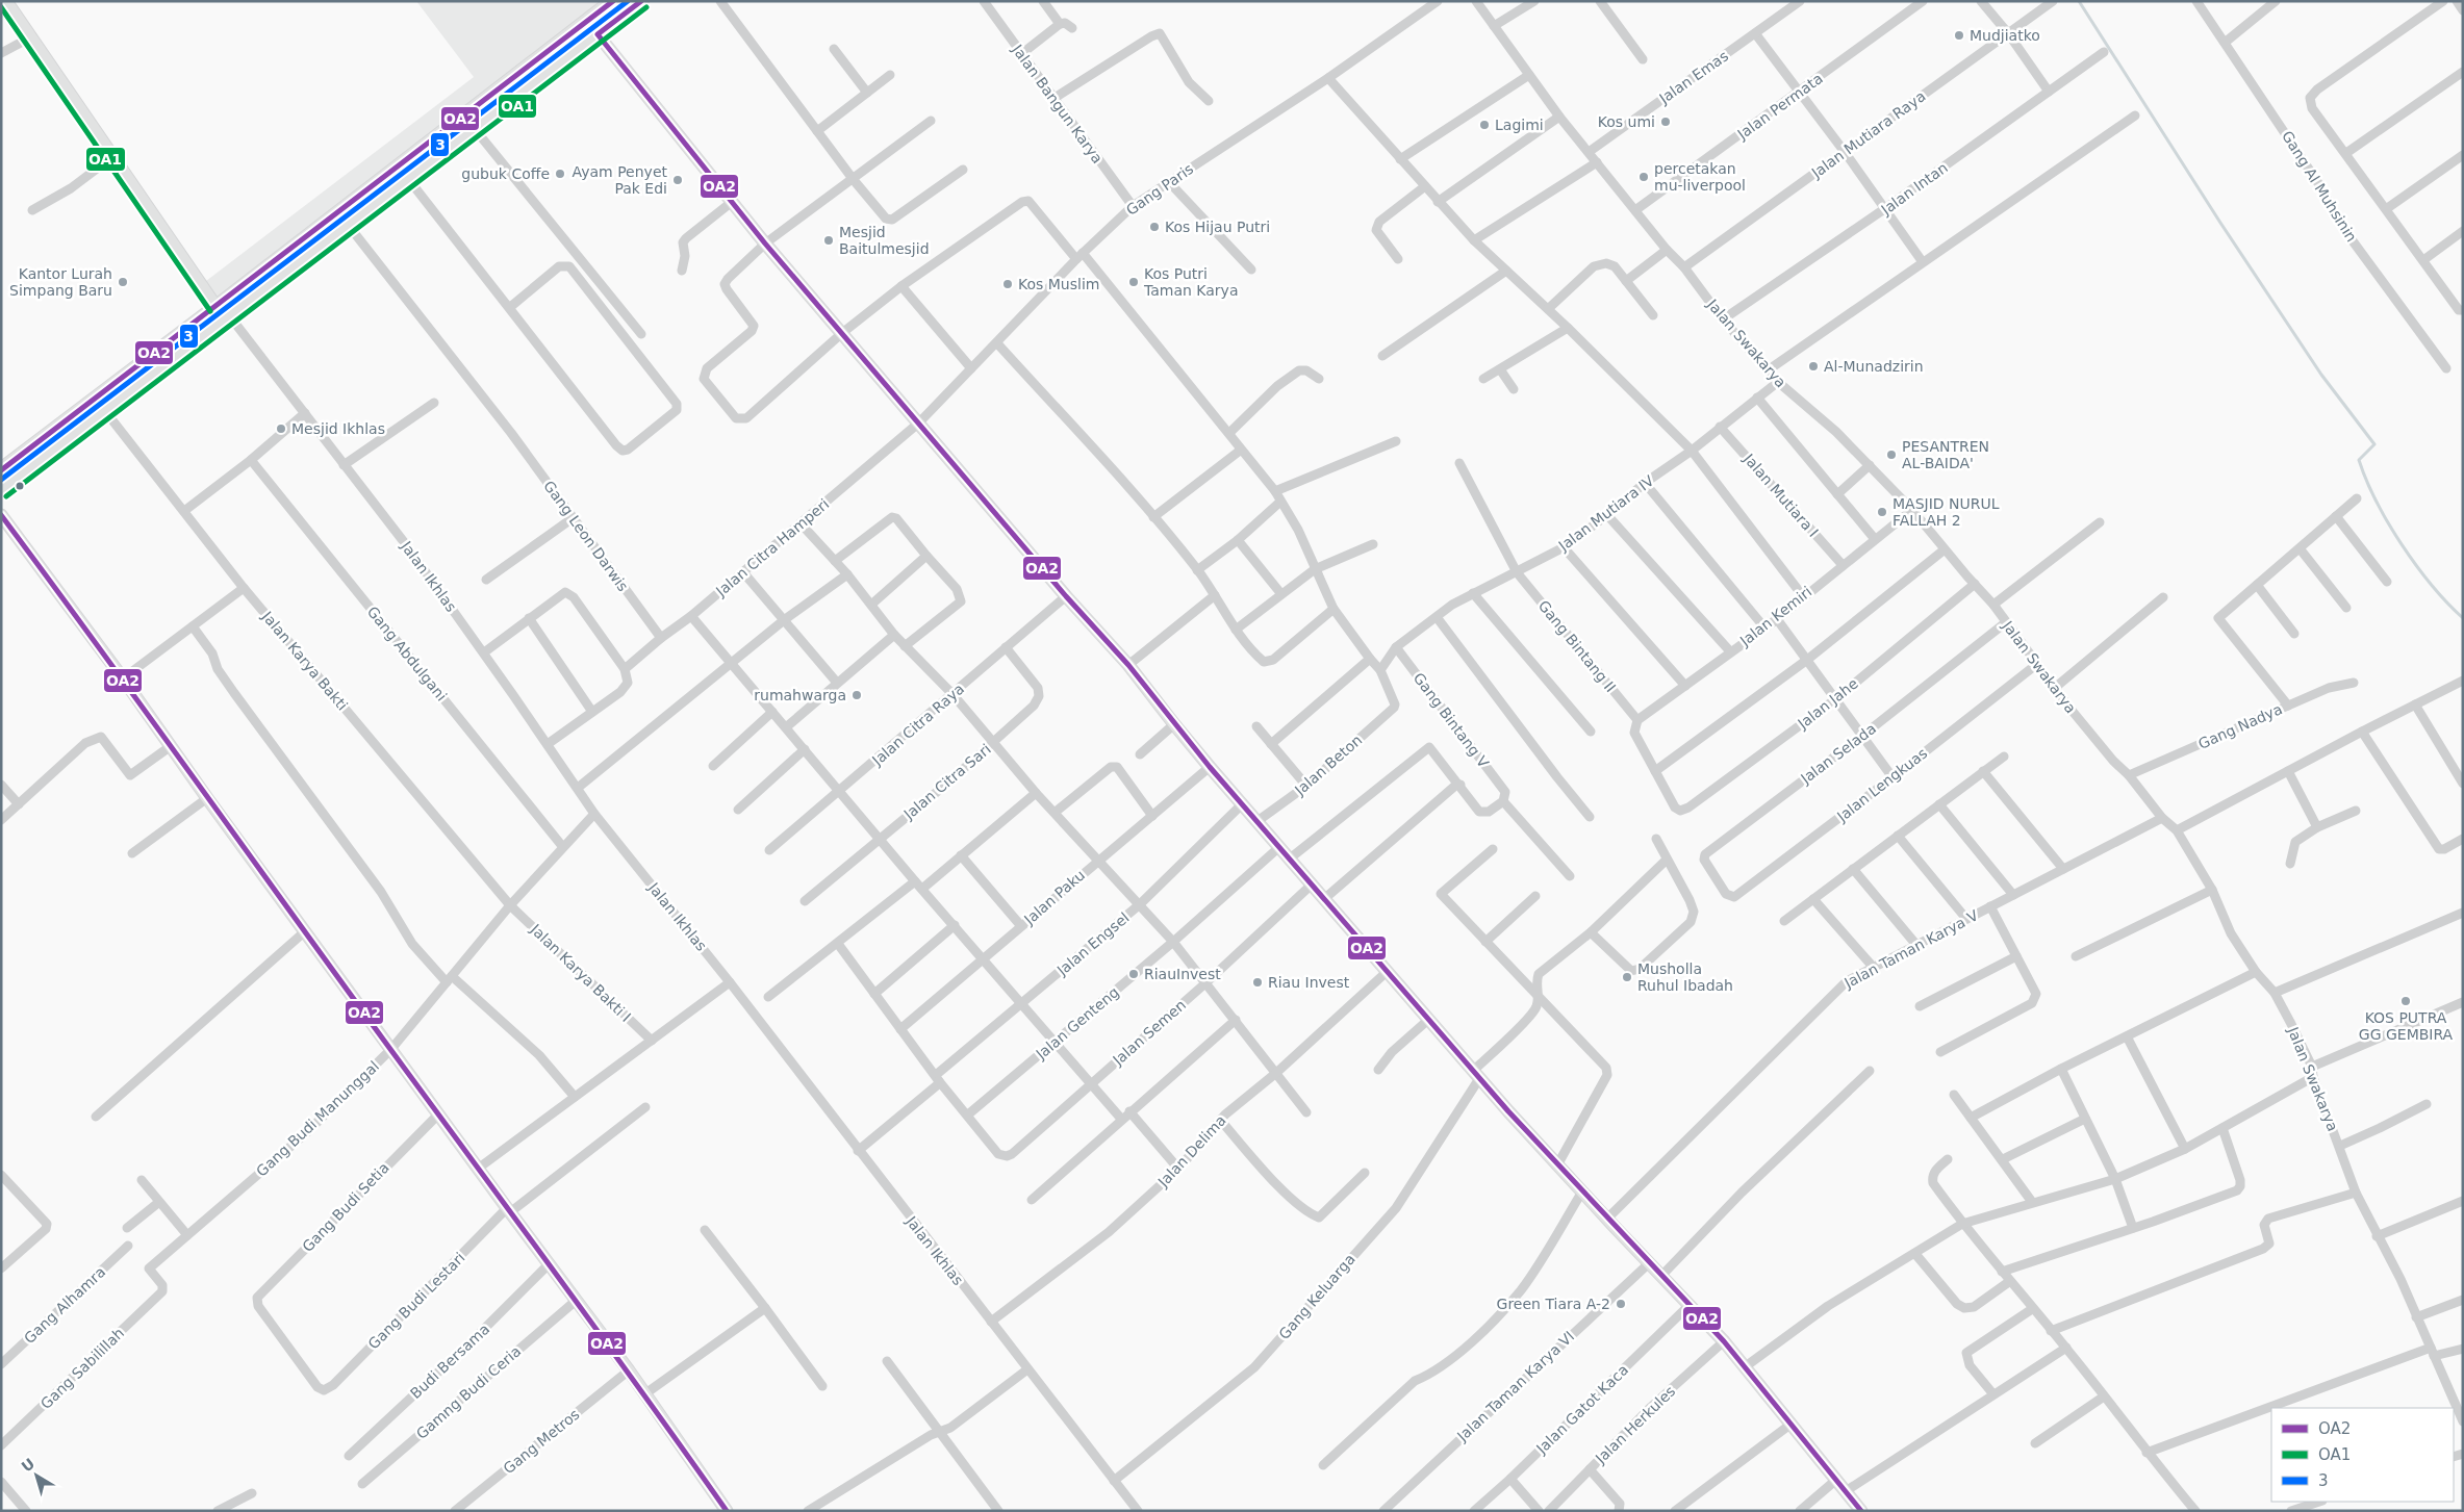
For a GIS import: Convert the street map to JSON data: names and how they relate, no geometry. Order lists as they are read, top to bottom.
{
  "streets": {
    "street": [
      "Jalan Emas",
      "Jalan Bangun Karya",
      "Jalan Permata",
      "Jalan Mutiara Raya",
      "Gang Al Muhsinin",
      "Jalan Intan",
      "Gang Paris",
      "Jalan Swakarya",
      "Jalan Mutiara I",
      "Jalan Mutiara IV",
      "Gang Leon Darwis",
      "Jalan Citra Hamperi",
      "Jalan Ikhlas",
      "Jalan Kemiri",
      "Gang Bintang II",
      "Gang Abdulgani",
      "Jalan Karya Bakti",
      "Jalan Jahe",
      "Gang Bintang V",
      "Jalan Citra Raya",
      "Gang Nadya",
      "Jalan Selada",
      "Jalan Beton",
      "Jalan Citra Sari",
      "Jalan Lengkuas",
      "Jalan Paku",
      "Jalan Engsel",
      "Jalan Taman Karya V",
      "Jalan Karya Bakti I",
      "Jalan Genteng",
      "Jalan Semen",
      "Gang Budi Manunggal",
      "Jalan Delima",
      "Gang Budi Setia",
      "Gang Keluarga",
      "Gang Budi Lestari",
      "Gang Alhamra",
      "Budi Bersama",
      "Gang Sabilillah",
      "Jalan Taman Karya VI",
      "Gamng Budi Ceria",
      "Jalan Gatot Kaca",
      "Jalan Herkules",
      "Gang Metros"
    ]
  },
  "crossings": [
    ["Jalan Emas", "Jalan Swakarya"],
    ["Jalan Bangun Karya", "Gang Paris"],
    ["Jalan Permata", "Jalan Swakarya"],
    ["Jalan Mutiara Raya", "Jalan Swakarya"],
    ["Jalan Intan", "Jalan Swakarya"],
    ["Gang Paris", "Jalan Citra Hamperi"],
    ["Jalan Swakarya", "Jalan Mutiara IV"],
    ["Jalan Swakarya", "Jalan Kemiri"],
    ["Jalan Swakarya", "Jalan Jahe"],
    ["Jalan Swakarya", "Gang Nadya"],
    ["Jalan Swakarya", "Jalan Selada"],
    ["Jalan Swakarya", "Jalan Lengkuas"],
    ["Jalan Swakarya", "Jalan Taman Karya V"],
    ["Jalan Mutiara I", "Jalan Mutiara IV"],
    ["Jalan Mutiara I", "Jalan Kemiri"],
    ["Jalan Mutiara IV", "Gang Bintang II"],
    ["Jalan Mutiara IV", "Gang Bintang V"],
    ["Jalan Mutiara IV", "Jalan Beton"],
    ["Gang Leon Darwis", "Jalan Citra Hamperi"],
    ["Jalan Ikhlas", "Jalan Engsel"],
    ["Jalan Ikhlas", "Gang Budi Manunggal"],
    ["Jalan Ikhlas", "Jalan Delima"],
    ["Jalan Ikhlas", "Gang Keluarga"],
    ["Jalan Kemiri", "Gang Bintang II"],
    ["Gang Abdulgani", "Gang Budi Manunggal"],
    ["Jalan Karya Bakti", "Jalan Karya Bakti I"],
    ["Jalan Karya Bakti", "Gang Budi Manunggal"],
    ["Jalan Citra Raya", "Jalan Citra Sari"],
    ["Jalan Selada", "Jalan Lengkuas"],
    ["Jalan Karya Bakti I", "Gang Budi Manunggal"],
    ["Jalan Genteng", "Jalan Semen"],
    ["Gang Budi Manunggal", "Gang Sabilillah"],
    ["Gang Budi Setia", "Gang Budi Lestari"]
  ],
  "places": [
    "Mudjiatko",
    "Kos umi",
    "Lagimi",
    "gubuk Coffe",
    "percetakan mu-liverpool",
    "Ayam Penyet Pak Edi",
    "Kos Hijau Putri",
    "Mesjid Baitulmesjid",
    "Kantor Lurah Simpang Baru",
    "Kos Putri Taman Karya",
    "Kos Muslim",
    "Al-Munadzirin",
    "Mesjid Ikhlas",
    "PESANTREN AL-BAIDA'",
    "MASJID NURUL FALLAH 2",
    "rumahwarga",
    "RiauInvest",
    "Musholla Ruhul Ibadah",
    "Riau Invest",
    "KOS PUTRA GG GEMBIRA",
    "Green Tiara A-2"
  ],
  "lines": ["transit line OA2", "transit line 3", "transit line OA1"],
  "legend": ["OA2", "OA1", "3"],
  "north": "top left"
}
